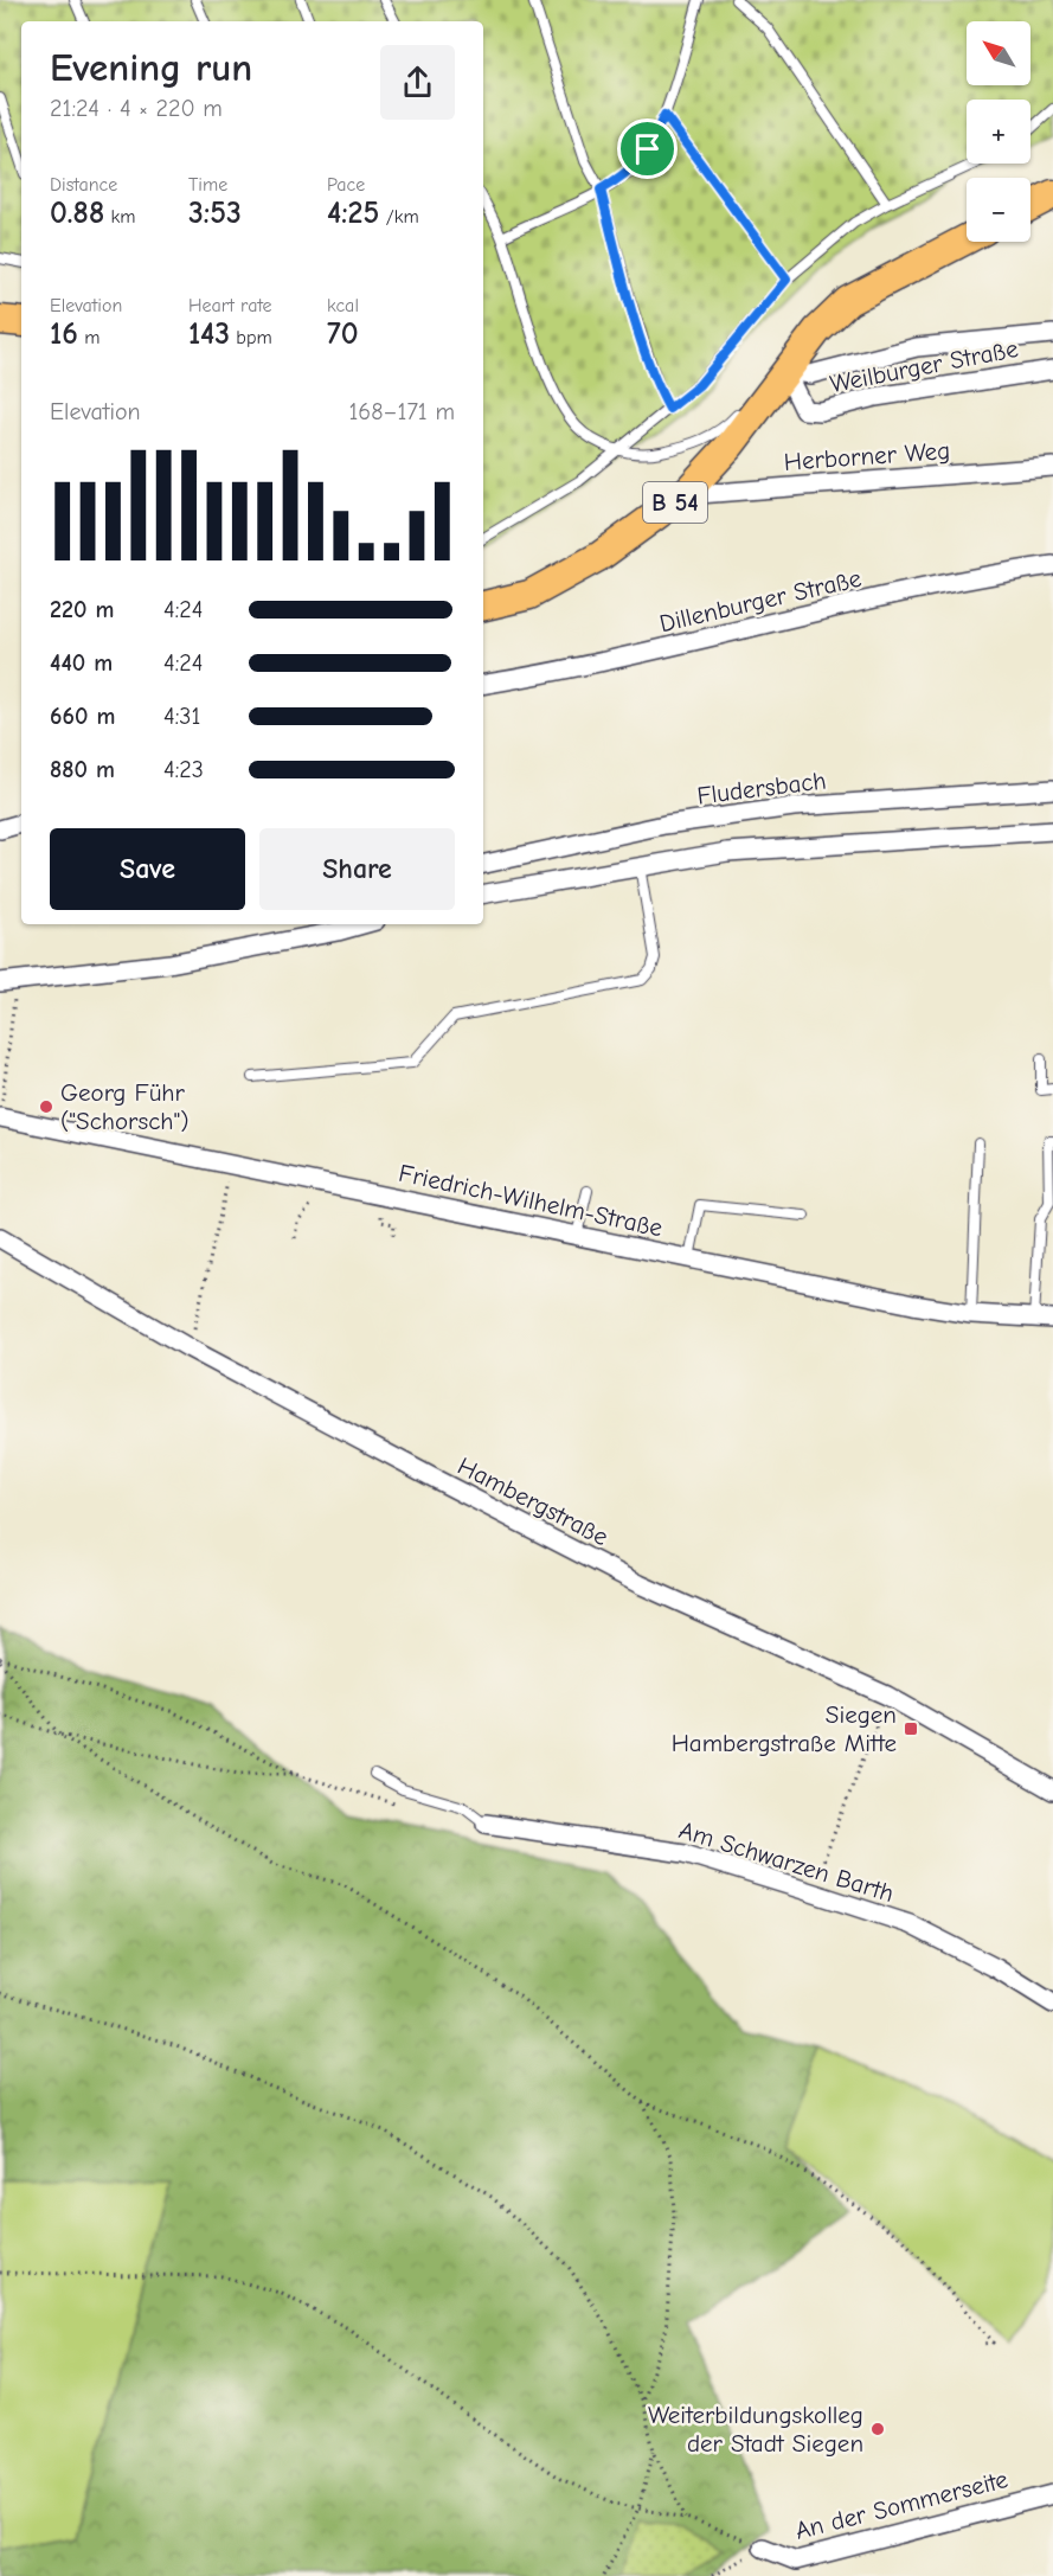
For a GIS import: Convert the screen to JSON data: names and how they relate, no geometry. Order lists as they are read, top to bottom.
{
  "streets": {
    "main road": ["B 54"],
    "street": [
      "Weilburger Straße",
      "Herborner Weg",
      "Dillenburger Straße",
      "Fludersbach",
      "Friedrich-Wilhelm-Straße",
      "Hambergstraße",
      "Am Schwarzen Barth",
      "An der Sommerseite"
    ]
  },
  "crossings": [
    ["Weilburger Straße", "B 54"],
    ["Herborner Weg", "B 54"]
  ],
  "places": {
    "other": ["Georg Führ (\"Schorsch\")", "Weiterbildungskolleg der Stadt Siegen"],
    "transit": ["Siegen Hambergstraße Mitte"]
  },
  "north": "top left",
  "page": {
    "map_buttons": ["+", "−"],
    "heading": ["Evening run", "21:24 · 4 × 220 m"],
    "stats": [
      ["Distance", "0.88 km"],
      ["Time", "3:53"],
      ["Pace", "4:25 /km"],
      ["Elevation", "16 m"],
      ["Heart rate", "143 bpm"],
      ["kcal", "70"]
    ],
    "chart": ["Elevation", "168–171 m"],
    "list": [
      {
        "name": "220 m",
        "note": "4:24"
      },
      {
        "name": "440 m",
        "note": "4:24"
      },
      {
        "name": "660 m",
        "note": "4:31"
      },
      {
        "name": "880 m",
        "note": "4:23"
      }
    ],
    "buttons": ["Save", "Share"]
  }
}
